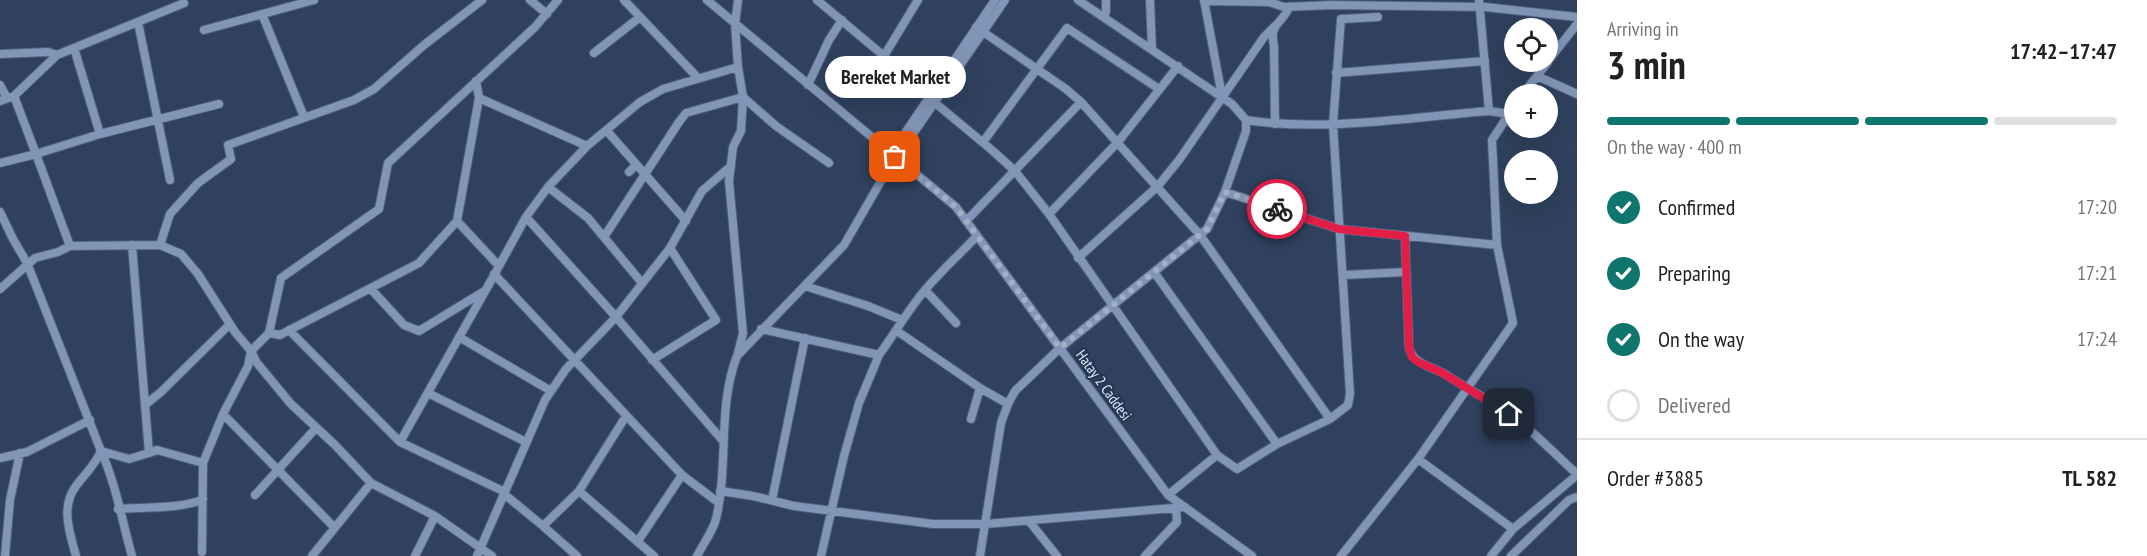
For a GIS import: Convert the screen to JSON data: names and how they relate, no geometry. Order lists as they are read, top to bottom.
{
  "streets": {
    "street": ["Hatay 2 Caddesi"]
  },
  "places": ["Bereket Market"],
  "page": {
    "heading": ["3 min", "Arriving in", "17:42–17:47"],
    "panel": ["Order #3885", "TL 582"],
    "map_buttons": ["+", "−"],
    "bubble": "Bereket Market",
    "bar": "On the way · 400 m",
    "list": [
      ["Confirmed", "17:20"],
      ["Preparing", "17:21"],
      ["On the way", "17:24"],
      "Delivered"
    ]
  }
}
